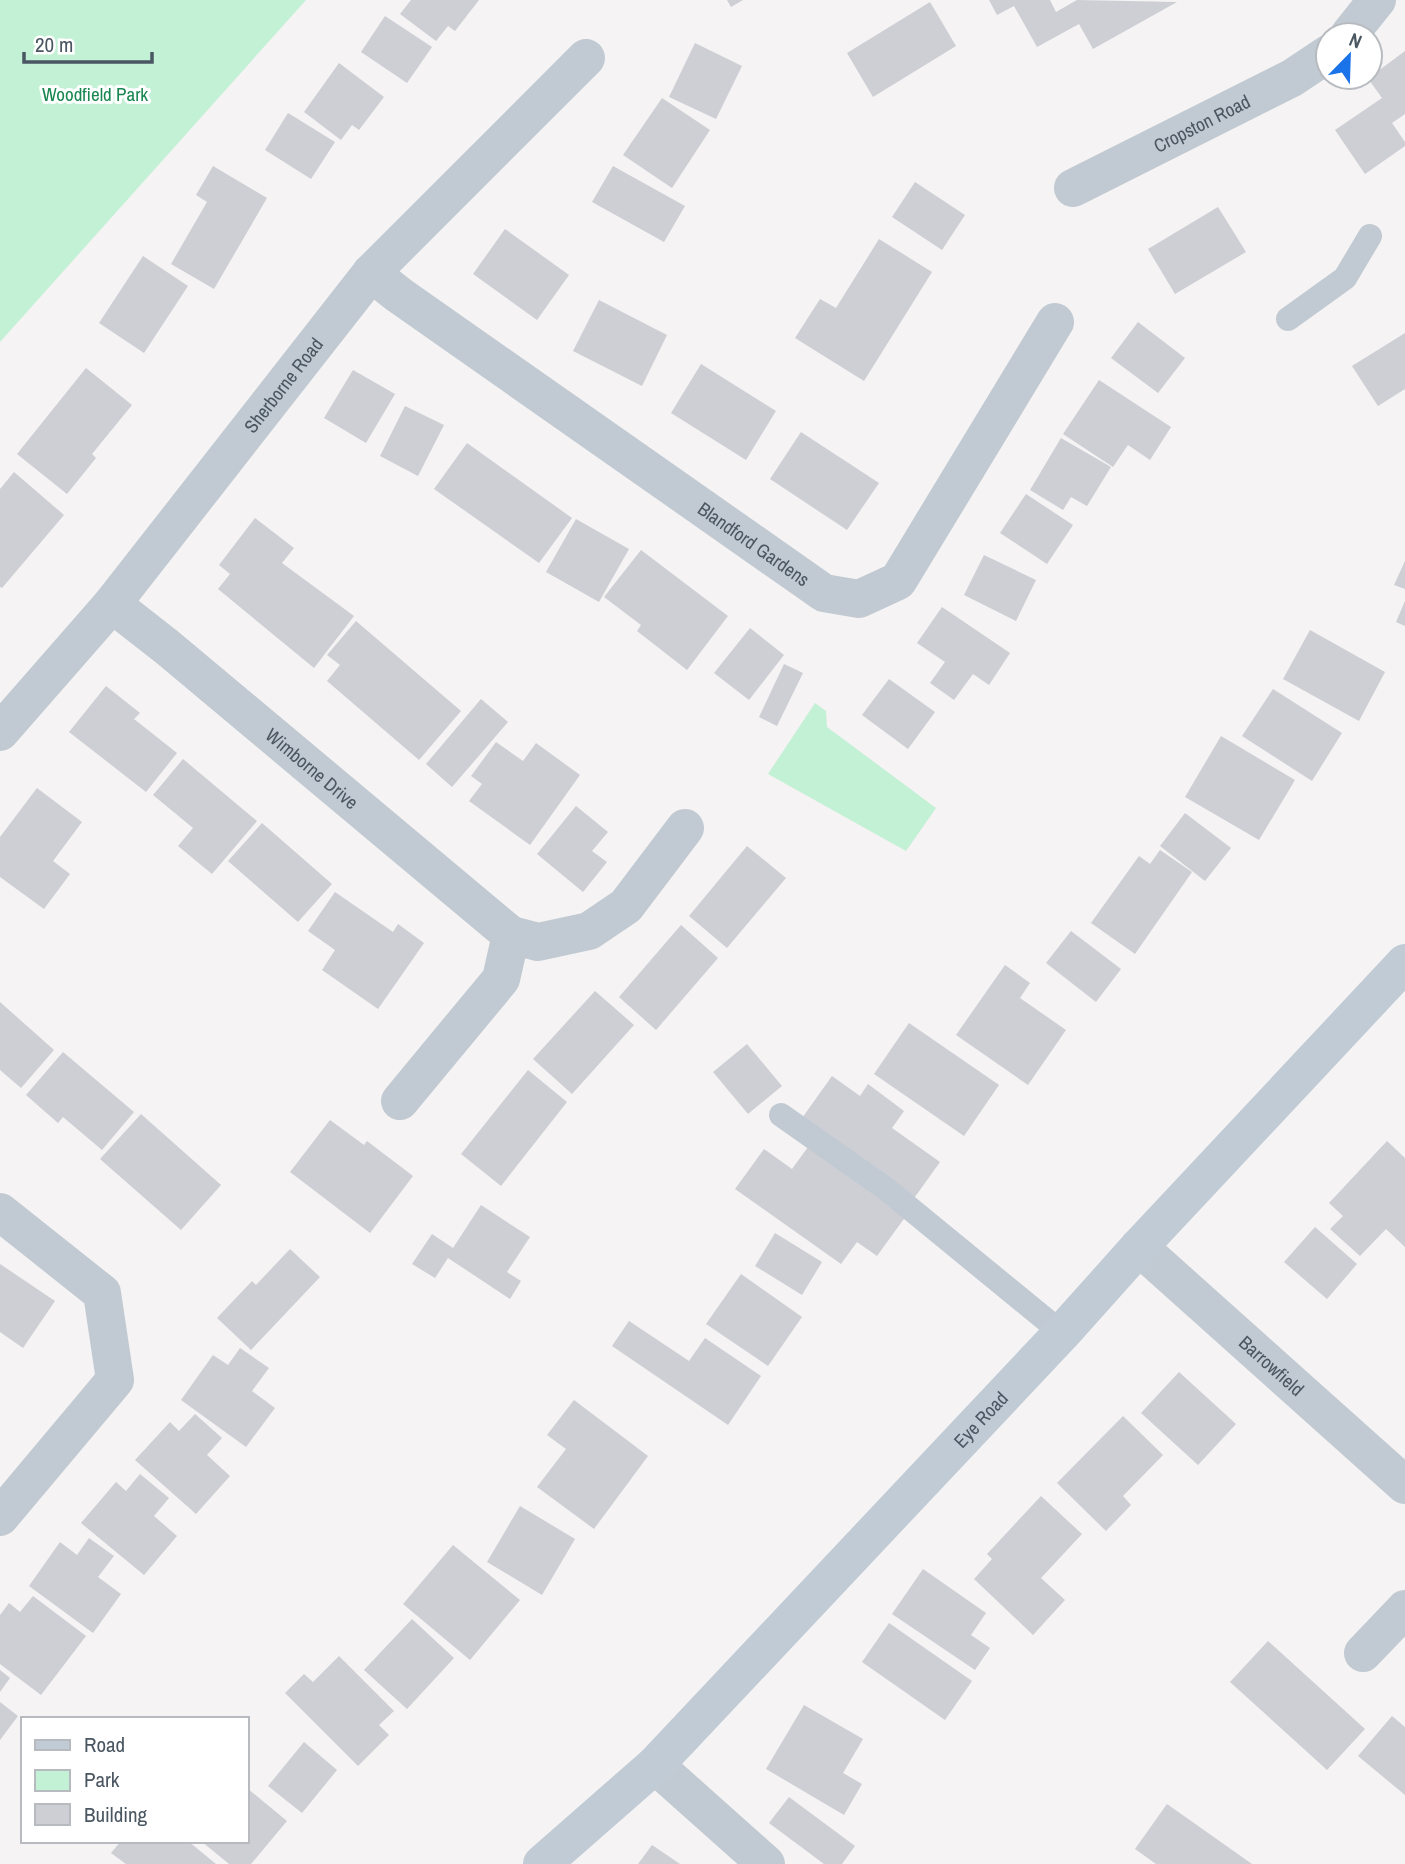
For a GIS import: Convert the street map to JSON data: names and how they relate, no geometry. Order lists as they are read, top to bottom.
{
  "streets": {
    "street": [
      "Cropston Road",
      "Sherborne Road",
      "Blandford Gardens",
      "Wimborne Drive",
      "Barrowfield",
      "Eye Road"
    ]
  },
  "crossings": [
    ["Sherborne Road", "Blandford Gardens"],
    ["Sherborne Road", "Wimborne Drive"],
    ["Barrowfield", "Eye Road"]
  ],
  "parks": ["Woodfield Park"],
  "legend": ["Road", "Park", "Building"],
  "scale_bar": "20 m",
  "north": "top right"
}
